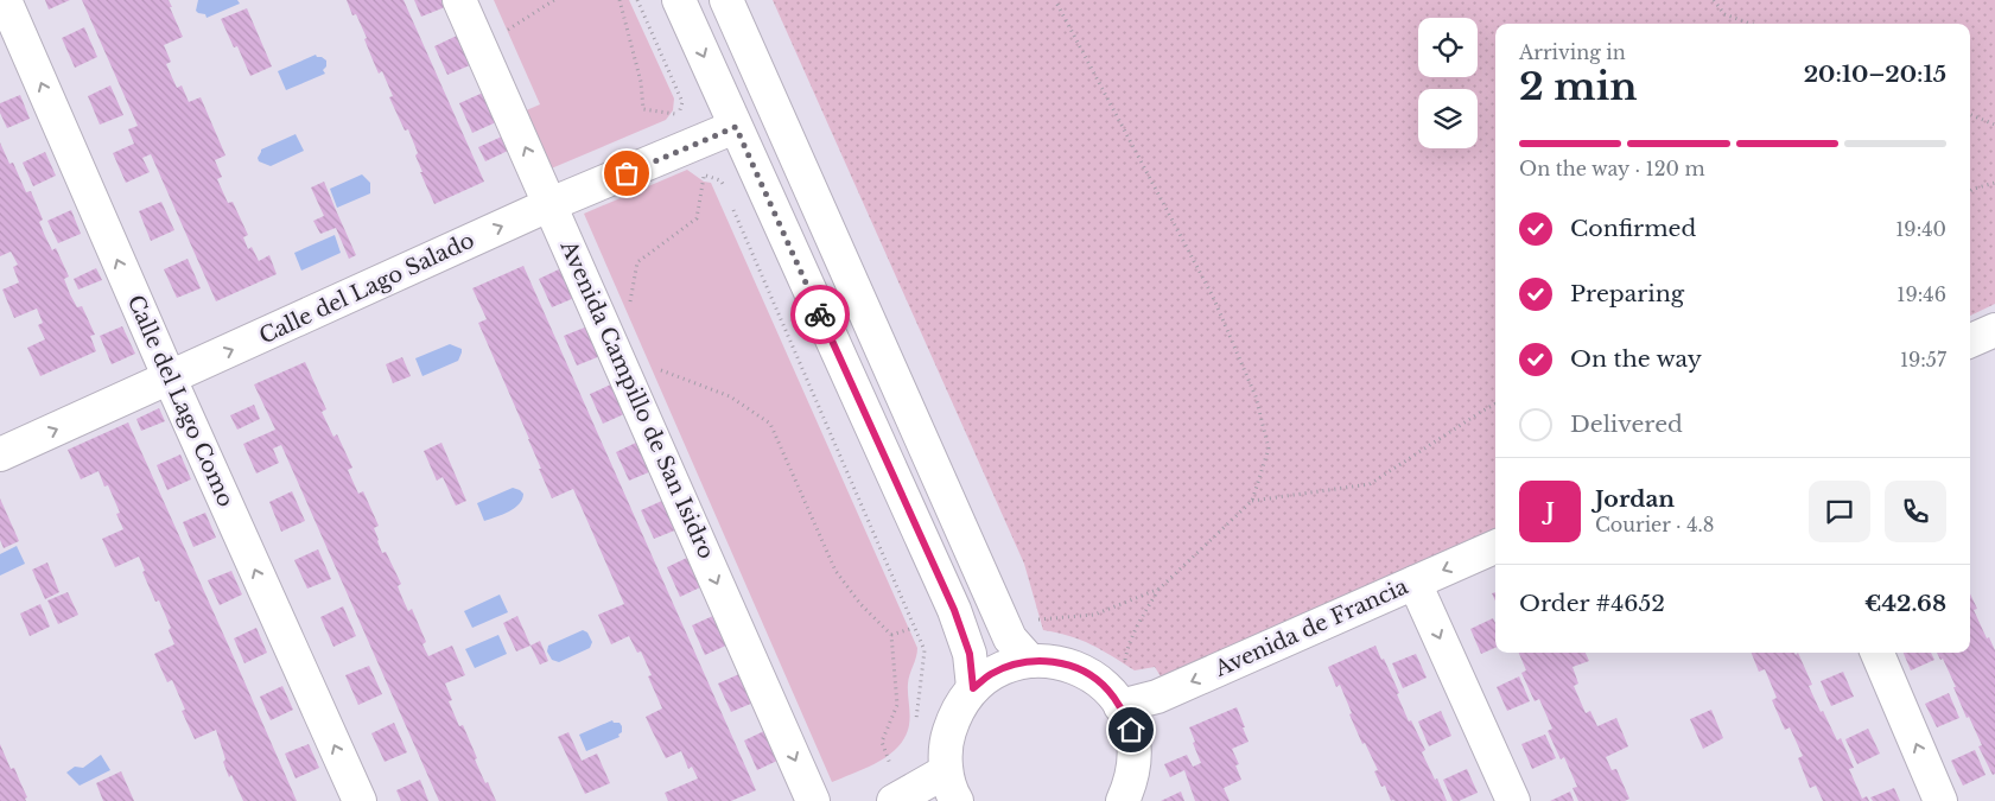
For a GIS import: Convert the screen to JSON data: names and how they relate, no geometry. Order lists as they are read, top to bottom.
{
  "streets": {
    "street": [
      "Calle del Lago Salado",
      "Avenida Campillo de San Isidro",
      "Calle del Lago Como",
      "Avenida de Francia"
    ]
  },
  "crossings": [
    ["Calle del Lago Salado", "Avenida Campillo de San Isidro"],
    ["Calle del Lago Salado", "Calle del Lago Como"]
  ],
  "one_way": ["Calle del Lago Salado", "Calle del Lago Como", "Avenida de Francia"],
  "page": {
    "heading": ["2 min", "Arriving in", "20:10–20:15"],
    "panel": [
      "Jordan",
      "Courier · 4.8",
      "Order #4652",
      "€42.68"
    ],
    "bar": "On the way · 120 m",
    "list": [
      ["Confirmed", "19:40"],
      ["Preparing", "19:46"],
      ["On the way", "19:57"],
      "Delivered"
    ],
    "round": "J"
  }
}
